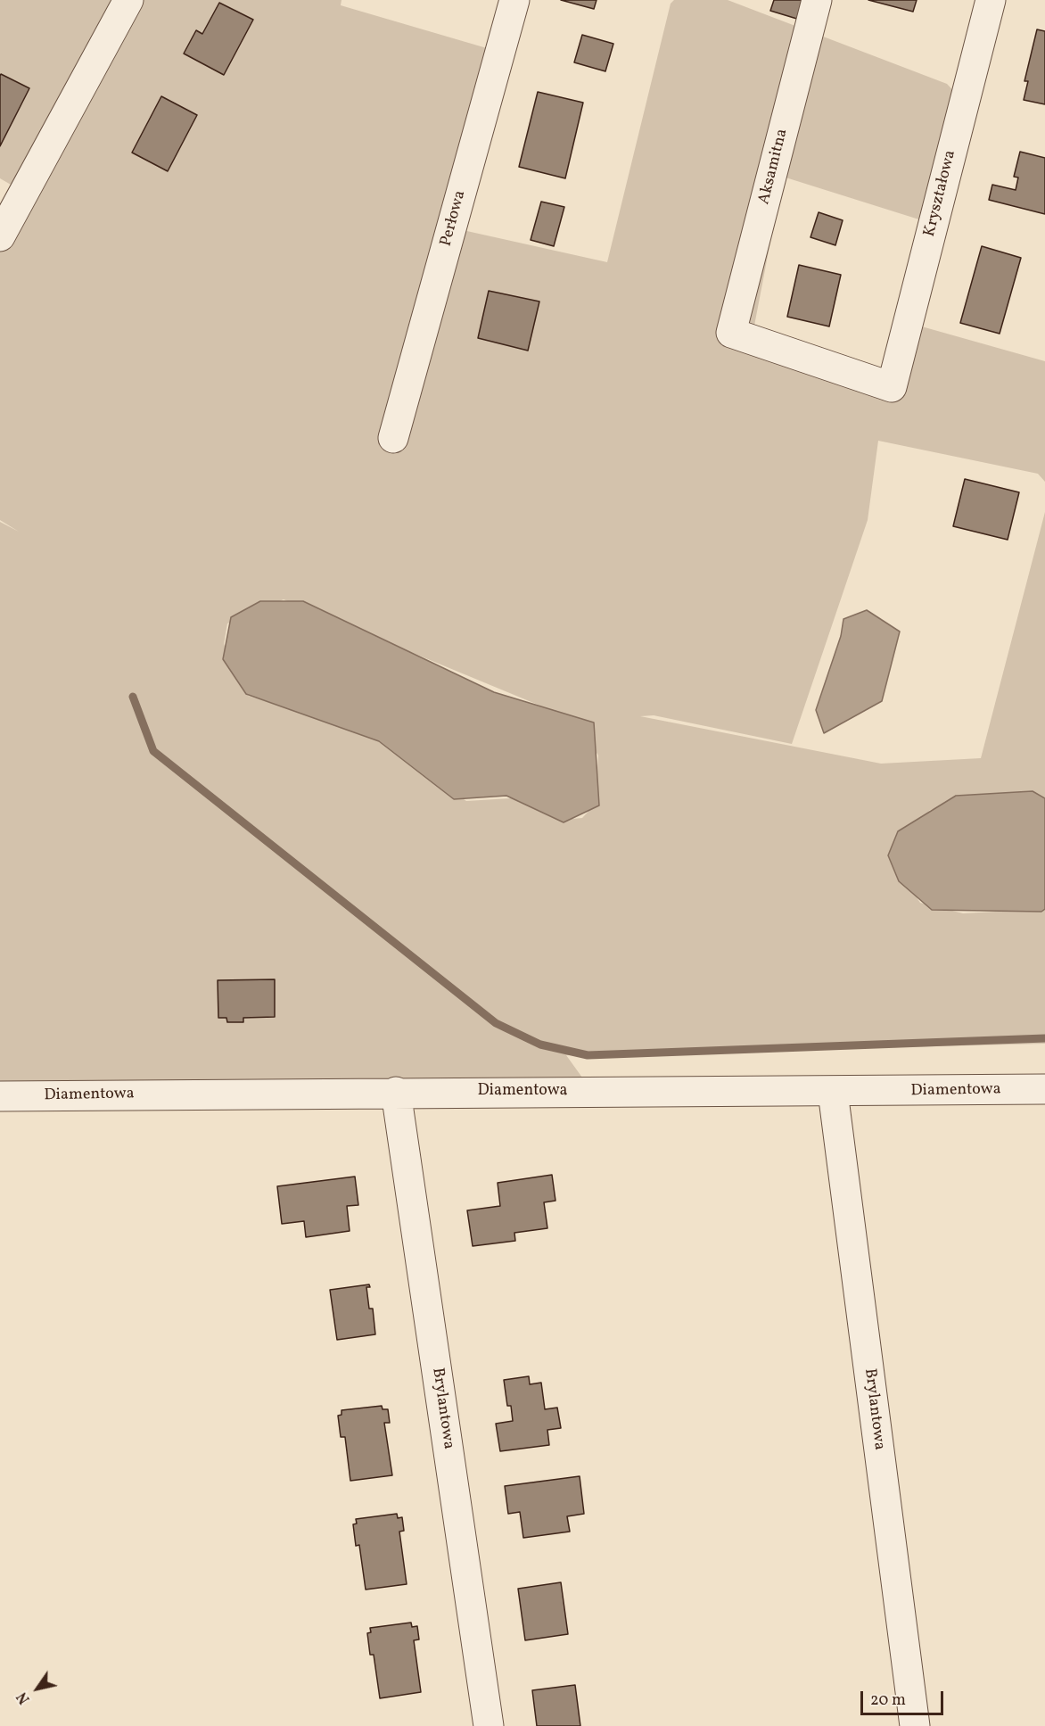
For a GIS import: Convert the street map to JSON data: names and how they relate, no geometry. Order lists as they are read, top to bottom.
{
  "streets": {
    "street": [
      "Aksamitna",
      "Kryształowa",
      "Perłowa",
      "Diamentowa",
      "Brylantowa"
    ]
  },
  "crossings": [
    ["Aksamitna", "Kryształowa"],
    ["Diamentowa", "Brylantowa"]
  ],
  "scale_bar": "20 m",
  "north": "bottom left"
}
